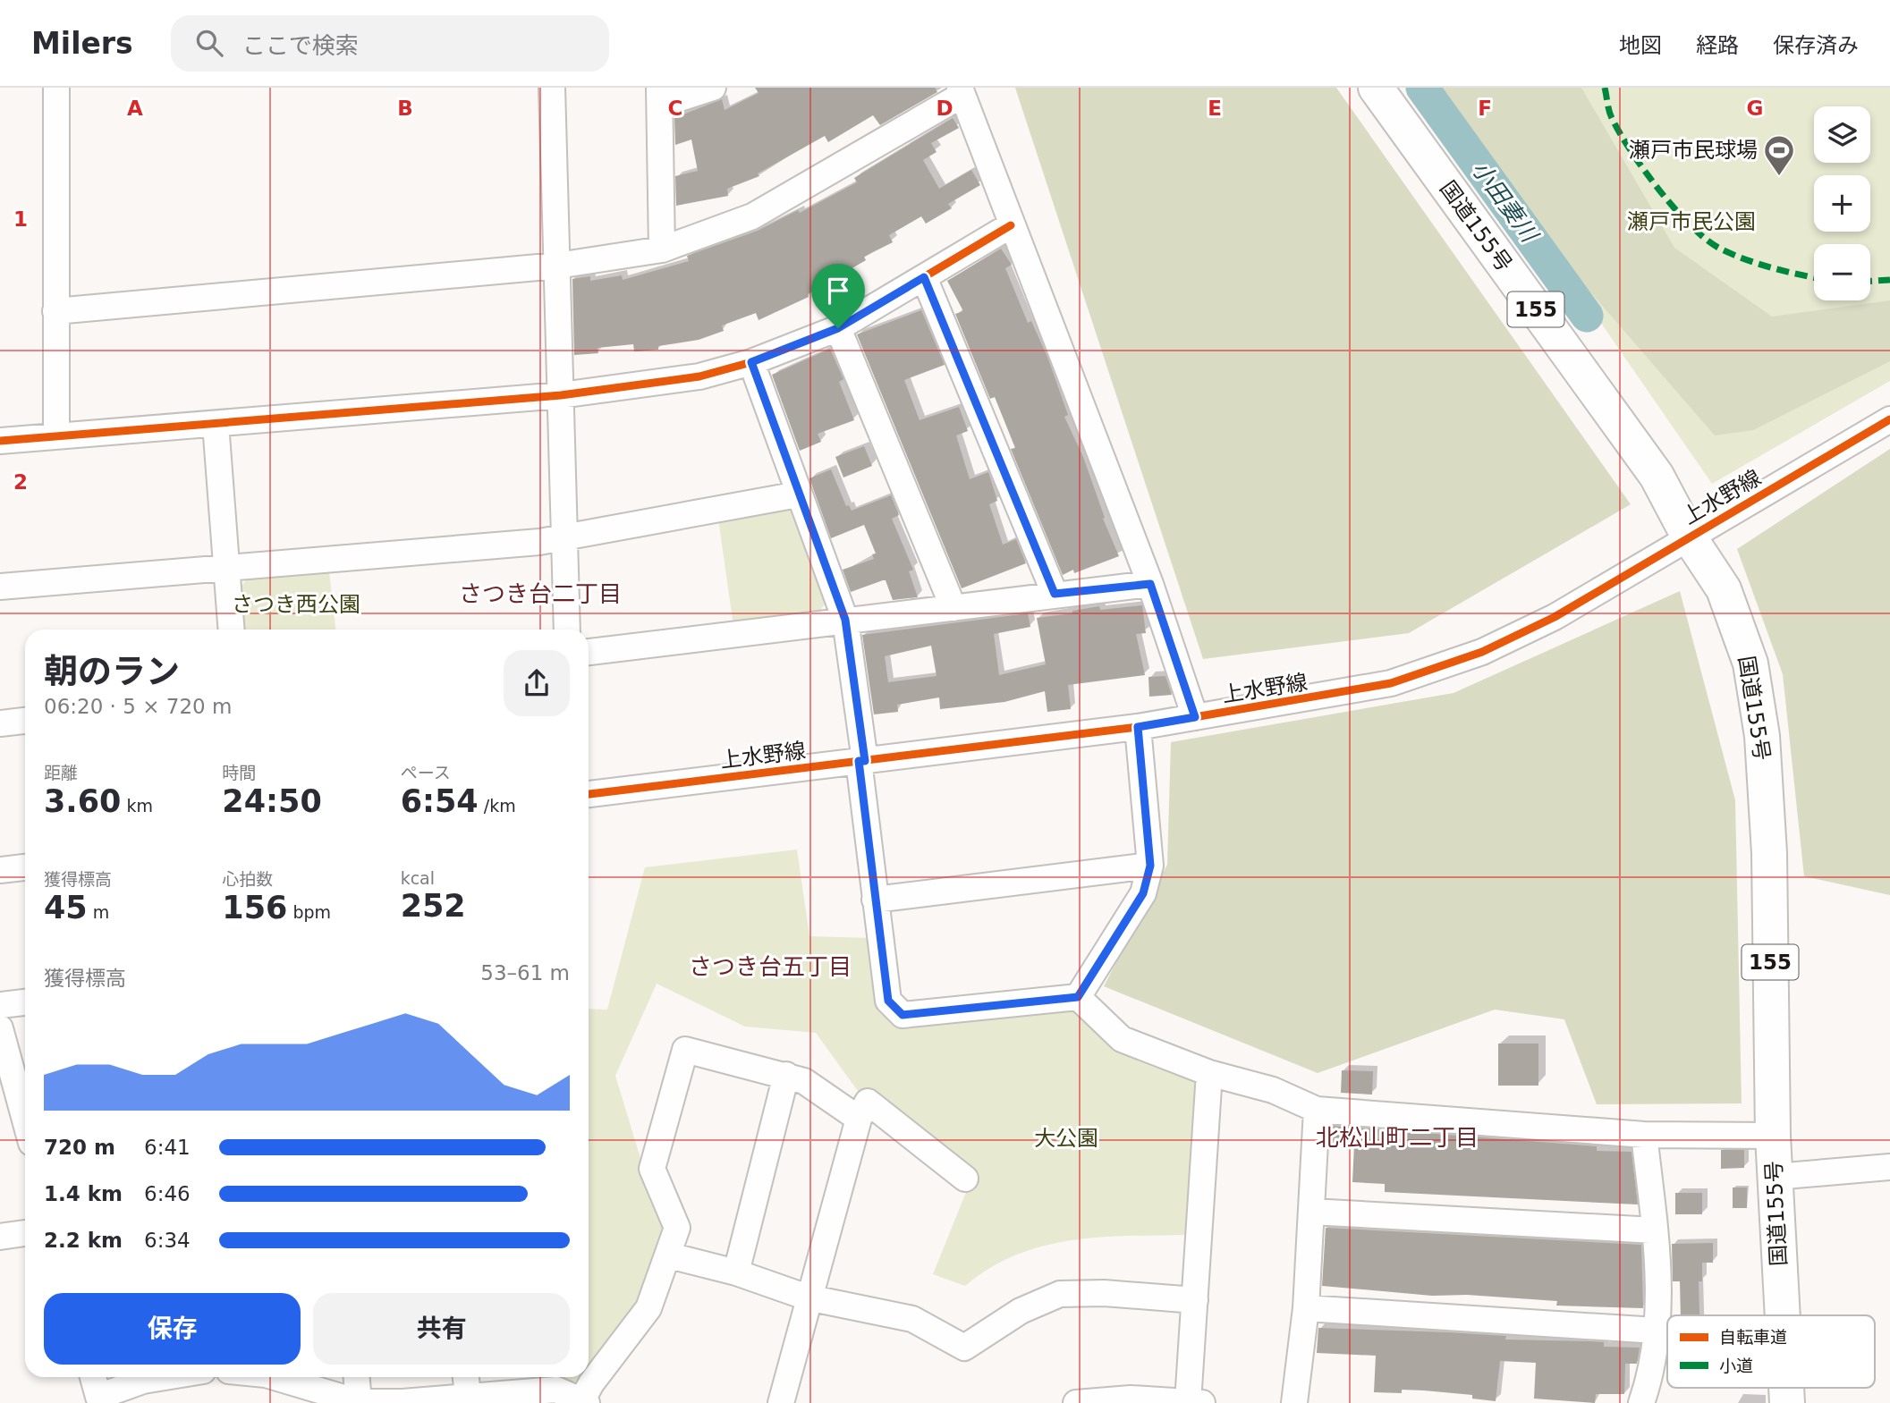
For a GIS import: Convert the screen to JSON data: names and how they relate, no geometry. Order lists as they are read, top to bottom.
{
  "streets": {
    "highway": ["国道155号", "155"],
    "street": ["上水野線"]
  },
  "crossings": [
    ["国道155号", "上水野線"]
  ],
  "districts": ["さつき台二丁目", "さつき台五丁目", "北松山町二丁目"],
  "water": ["小田妻川"],
  "parks": ["瀬戸市民公園", "さつき西公園", "大公園"],
  "places": {
    "sports": ["瀬戸市民球場"]
  },
  "legend": ["自転車道", "小道"],
  "page": {
    "header": "Milers",
    "search": "ここで検索",
    "nav": ["地図", "経路", "保存済み"],
    "map_buttons": ["+", "−"],
    "heading": ["朝のラン", "06:20 · 5 × 720 m"],
    "stats": [
      ["距離", "3.60 km"],
      ["時間", "24:50"],
      ["ペース", "6:54 /km"],
      ["獲得標高", "45 m"],
      ["心拍数", "156 bpm"],
      ["kcal", "252"]
    ],
    "chart": ["獲得標高", "53–61 m"],
    "list": [
      {
        "name": "720 m",
        "note": "6:41"
      },
      {
        "name": "1.4 km",
        "note": "6:46"
      },
      {
        "name": "2.2 km",
        "note": "6:34"
      }
    ],
    "buttons": ["保存", "共有"]
  },
  "grid": {
    "columns": [
      "A",
      "B",
      "C",
      "D",
      "E",
      "F",
      "G"
    ],
    "rows": ["1", "2"]
  }
}
